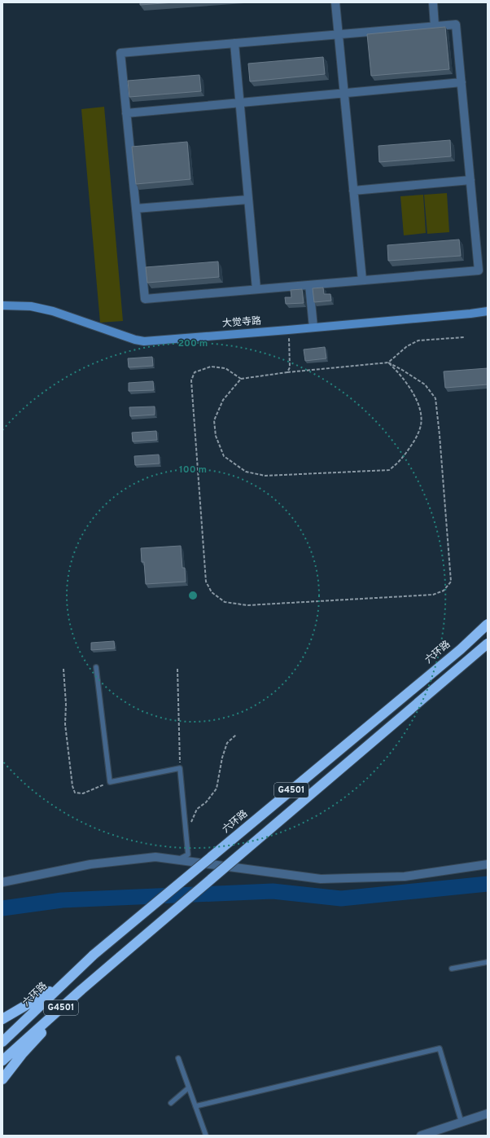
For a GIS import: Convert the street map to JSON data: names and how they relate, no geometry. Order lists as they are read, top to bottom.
{
  "streets": {
    "highway": ["六环路", "G4501"],
    "main road": ["大觉寺路"]
  },
  "rings": ["200 m", "100 m"]
}
